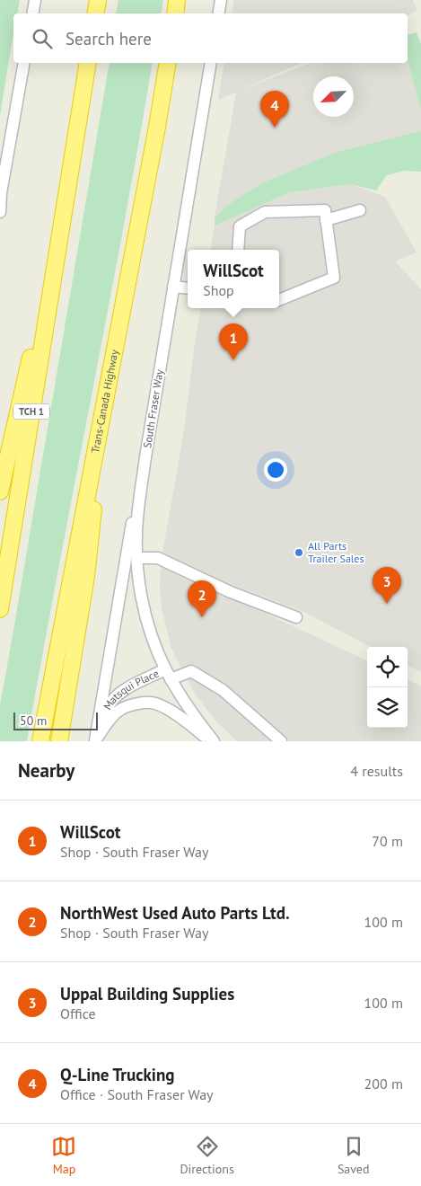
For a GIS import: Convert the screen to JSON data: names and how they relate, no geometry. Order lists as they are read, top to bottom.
{
  "streets": {
    "highway": ["Trans-Canada Highway", "TCH 1"],
    "street": ["South Fraser Way", "Matsqui Place"]
  },
  "crossings": [
    ["South Fraser Way", "Matsqui Place"]
  ],
  "places": ["All Parts Trailer Sales"],
  "scale_bar": "50 m",
  "north": "bottom left",
  "page": {
    "search": "Search here",
    "pins": [
      "4",
      "1",
      "3",
      "2"
    ],
    "popup": ["WillScot", "Shop"],
    "scale": "50 m",
    "heading": ["Nearby", "4 results"],
    "list": [
      {
        "mark": "1",
        "name": "WillScot",
        "note": "Shop · South Fraser Way",
        "value": "70 m"
      },
      {
        "mark": "2",
        "name": "NorthWest Used Auto Parts Ltd.",
        "note": "Shop · South Fraser Way",
        "value": "100 m"
      },
      {
        "mark": "3",
        "name": "Uppal Building Supplies",
        "note": "Office",
        "value": "100 m"
      },
      {
        "mark": "4",
        "name": "Q-Line Trucking",
        "note": "Office · South Fraser Way",
        "value": "200 m"
      }
    ],
    "nav": ["Map", "Directions", "Saved"]
  }
}
